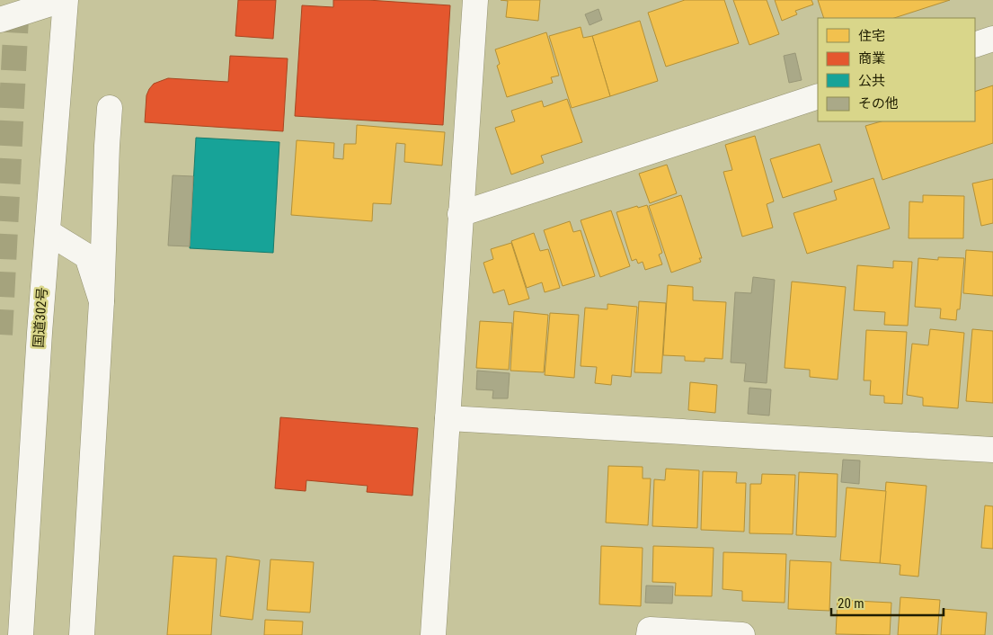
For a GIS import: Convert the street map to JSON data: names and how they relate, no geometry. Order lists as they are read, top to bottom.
{
  "streets": {
    "main road": ["国道302号"]
  },
  "legend": [
    "住宅",
    "商業",
    "公共",
    "その他"
  ],
  "scale_bar": "20 m"
}
